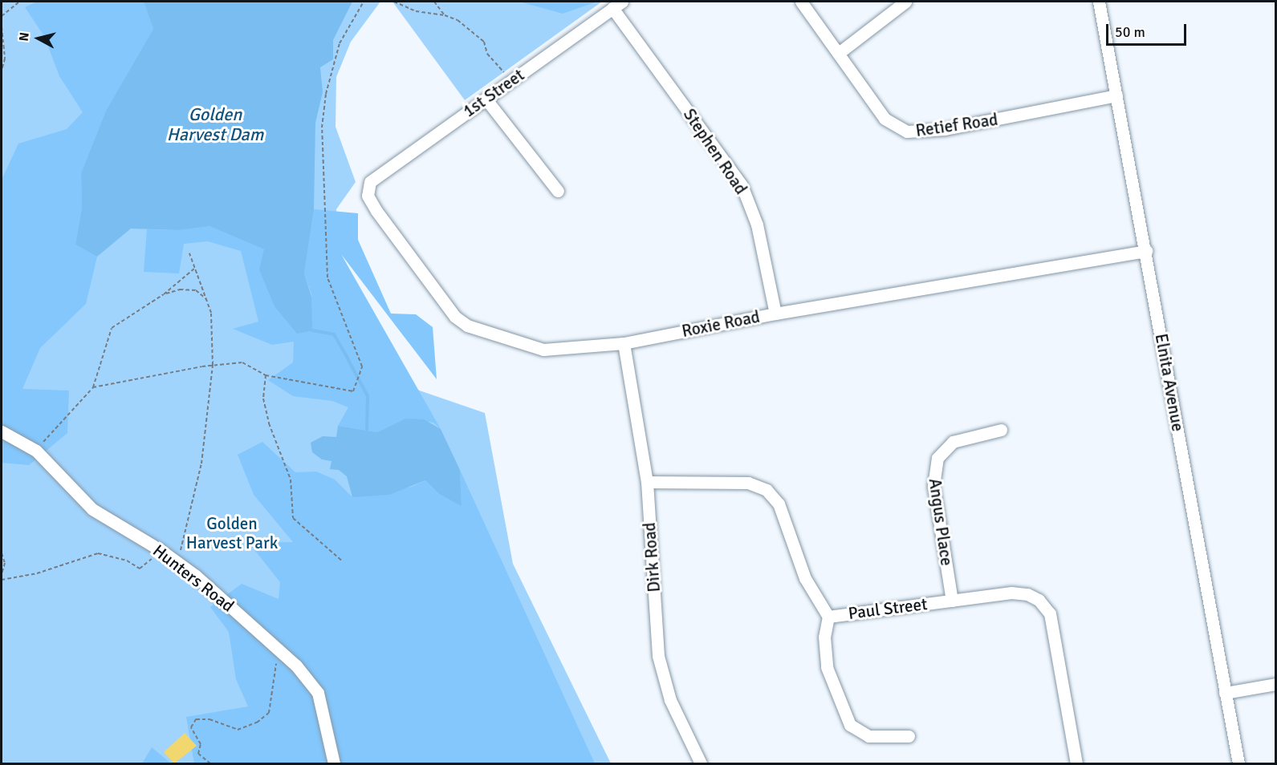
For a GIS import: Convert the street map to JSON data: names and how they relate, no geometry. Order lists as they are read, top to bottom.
{
  "streets": {
    "street": [
      "1st Street",
      "Retief Road",
      "Stephen Road",
      "Roxie Road",
      "Elnita Avenue",
      "Angus Place",
      "Dirk Road",
      "Hunters Road",
      "Paul Street"
    ]
  },
  "crossings": [
    ["1st Street", "Stephen Road"],
    ["1st Street", "Roxie Road"],
    ["Retief Road", "Elnita Avenue"],
    ["Stephen Road", "Roxie Road"],
    ["Roxie Road", "Elnita Avenue"],
    ["Roxie Road", "Dirk Road"],
    ["Angus Place", "Paul Street"],
    ["Dirk Road", "Paul Street"]
  ],
  "water": ["Golden Harvest Dam"],
  "parks": ["Golden Harvest Park"],
  "scale_bar": "50 m",
  "north": "left"
}
